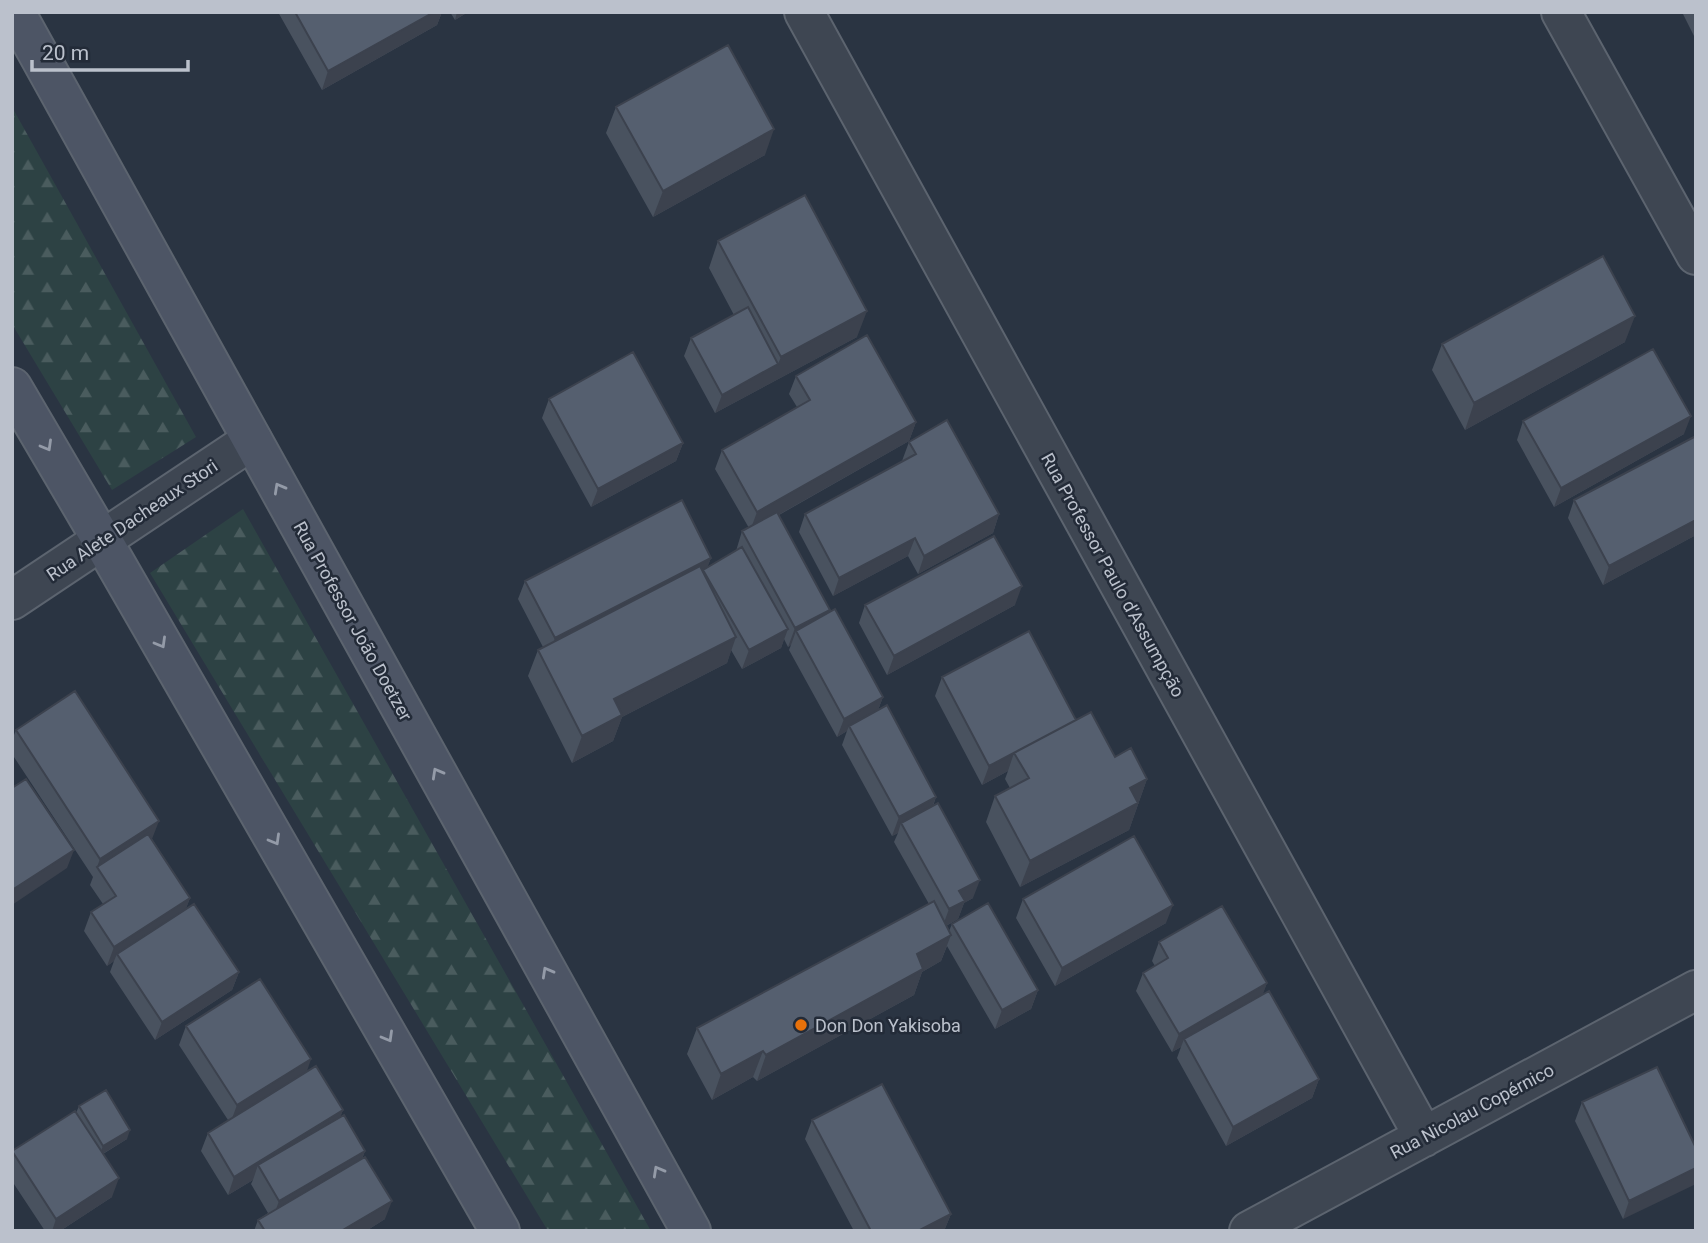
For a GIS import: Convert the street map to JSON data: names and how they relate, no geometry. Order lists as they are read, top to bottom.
{
  "streets": {
    "main road": ["Rua Professor João Doetzer"],
    "street": ["Rua Alete Dacheaux Stori", "Rua Professor Paulo d'Assumpção", "Rua Nicolau Copérnico"]
  },
  "crossings": [
    ["Rua Alete Dacheaux Stori", "Rua Professor João Doetzer"],
    ["Rua Professor Paulo d'Assumpção", "Rua Nicolau Copérnico"]
  ],
  "places": ["Don Don Yakisoba"],
  "scale_bar": "20 m"
}
